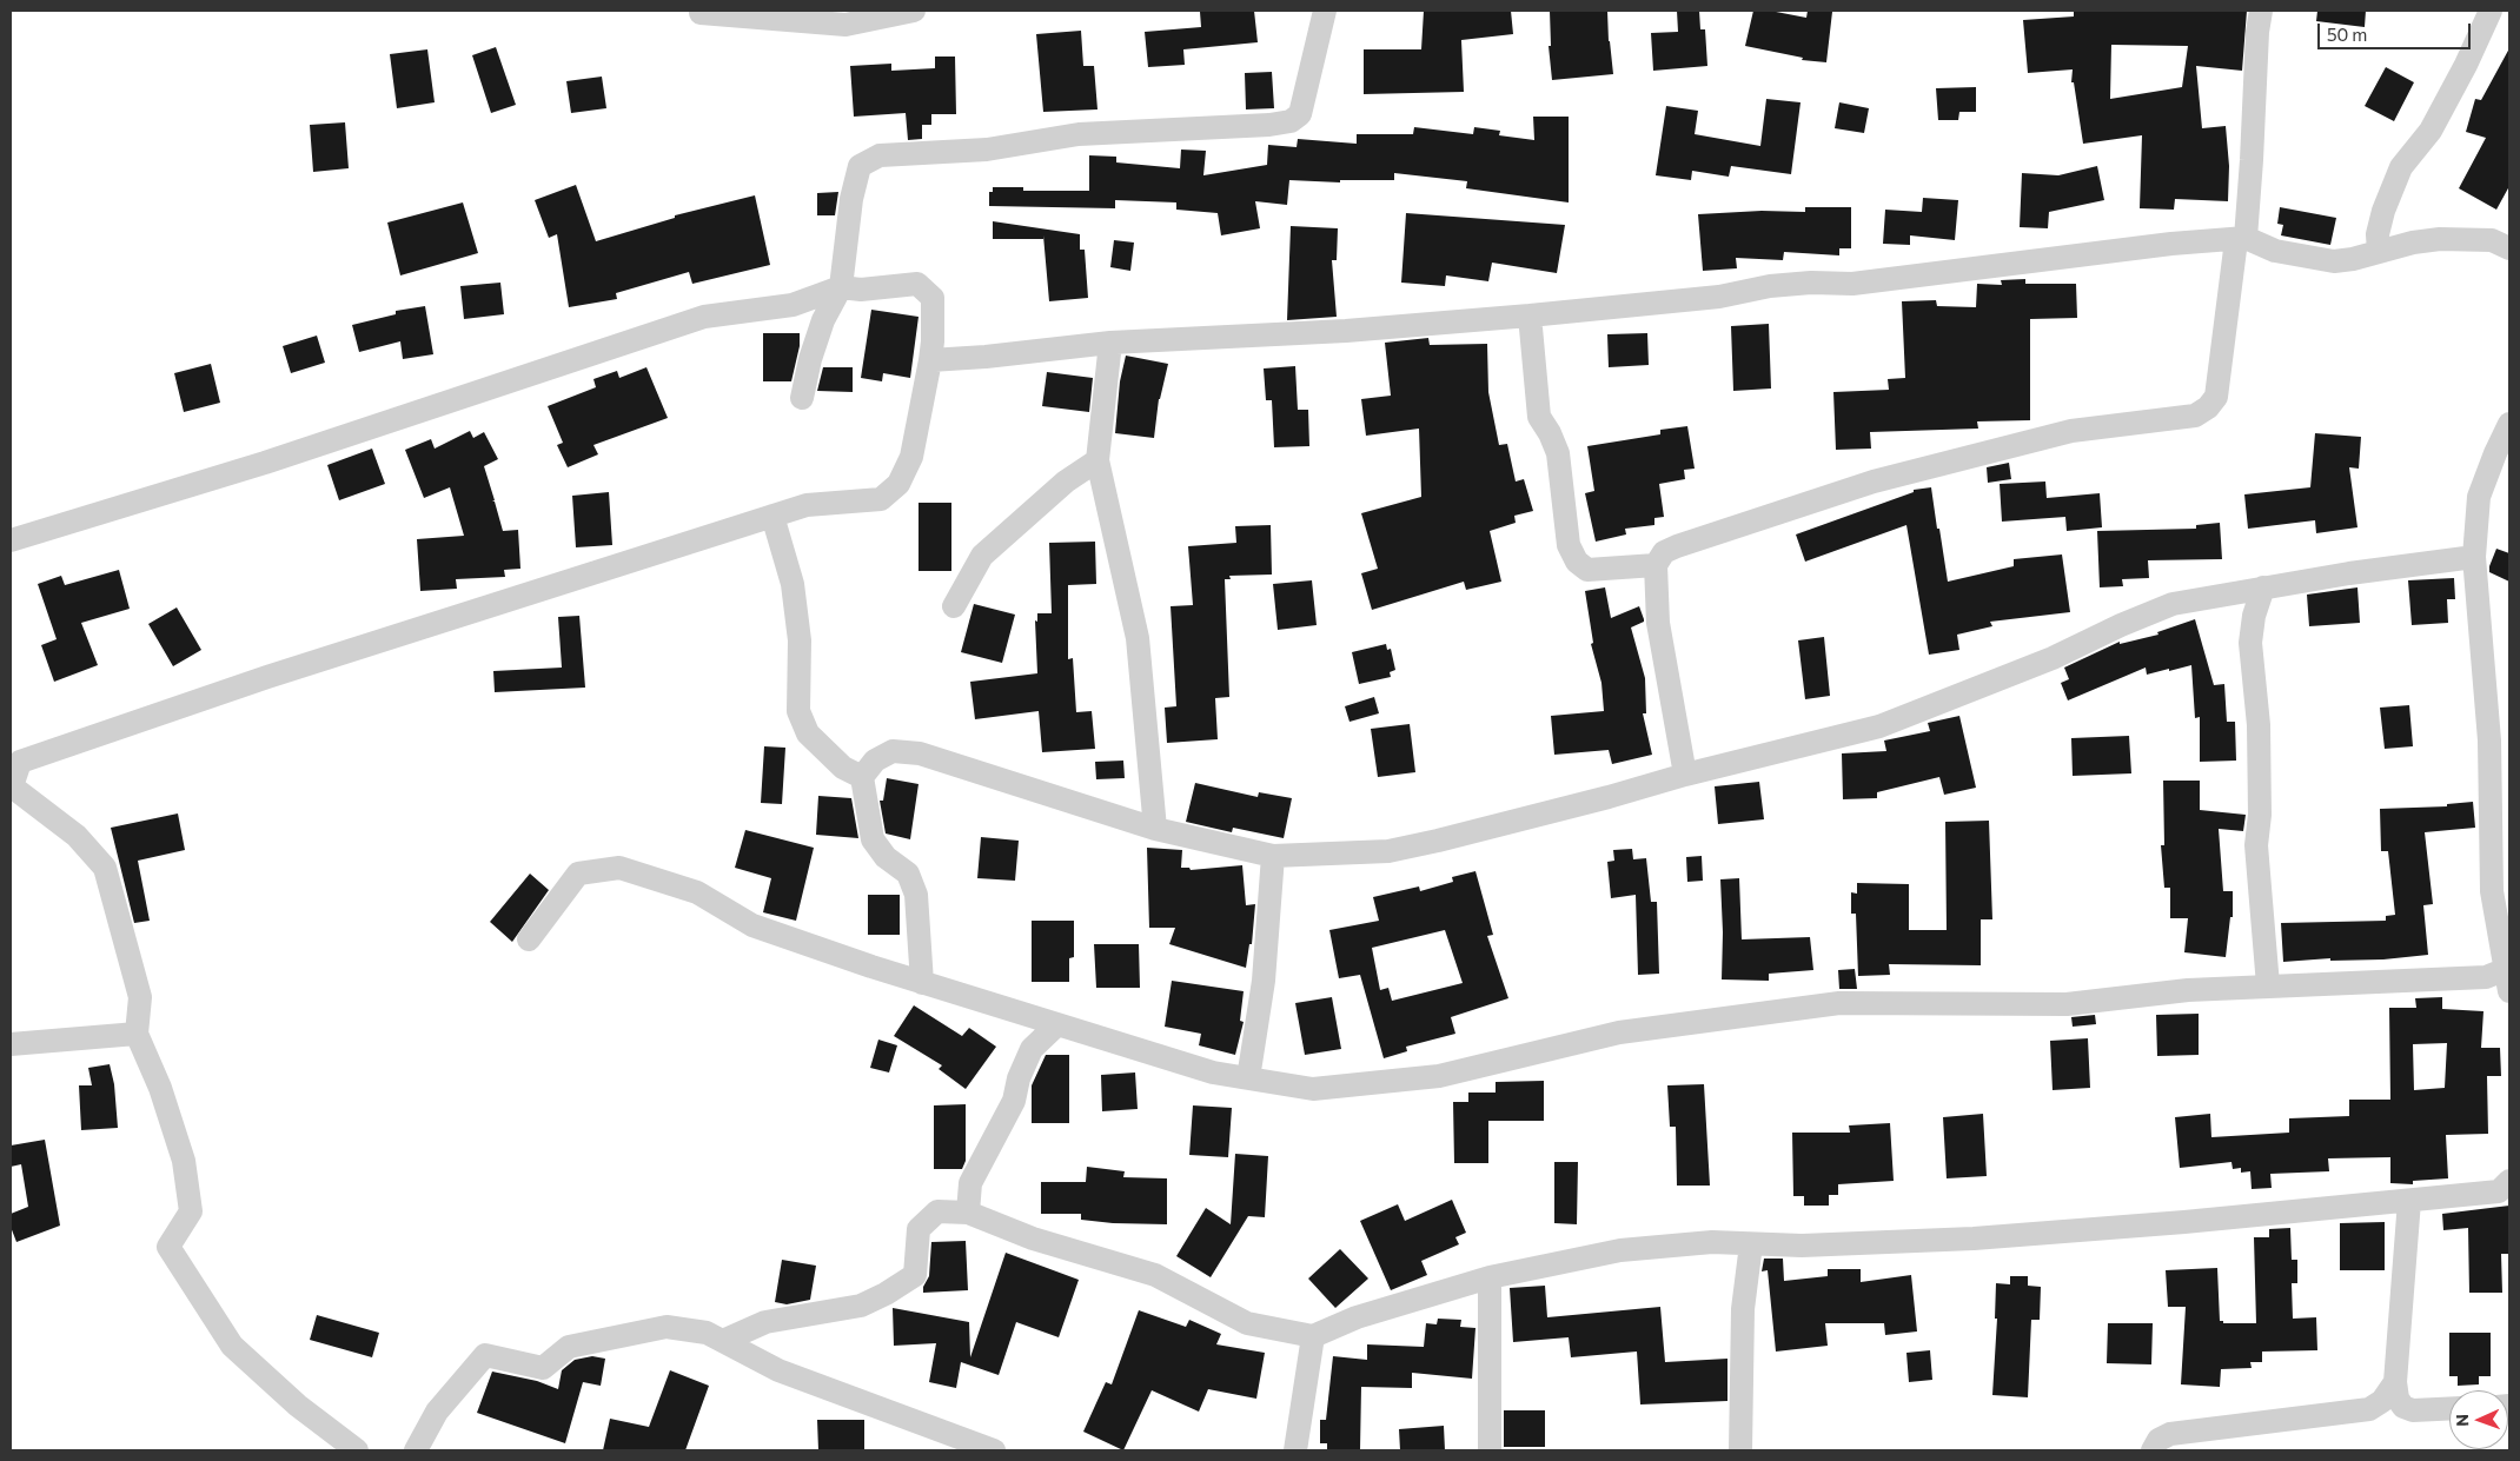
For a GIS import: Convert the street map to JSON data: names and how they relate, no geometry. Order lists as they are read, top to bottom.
{
  "scale_bar": "50 m",
  "north": "left"
}
